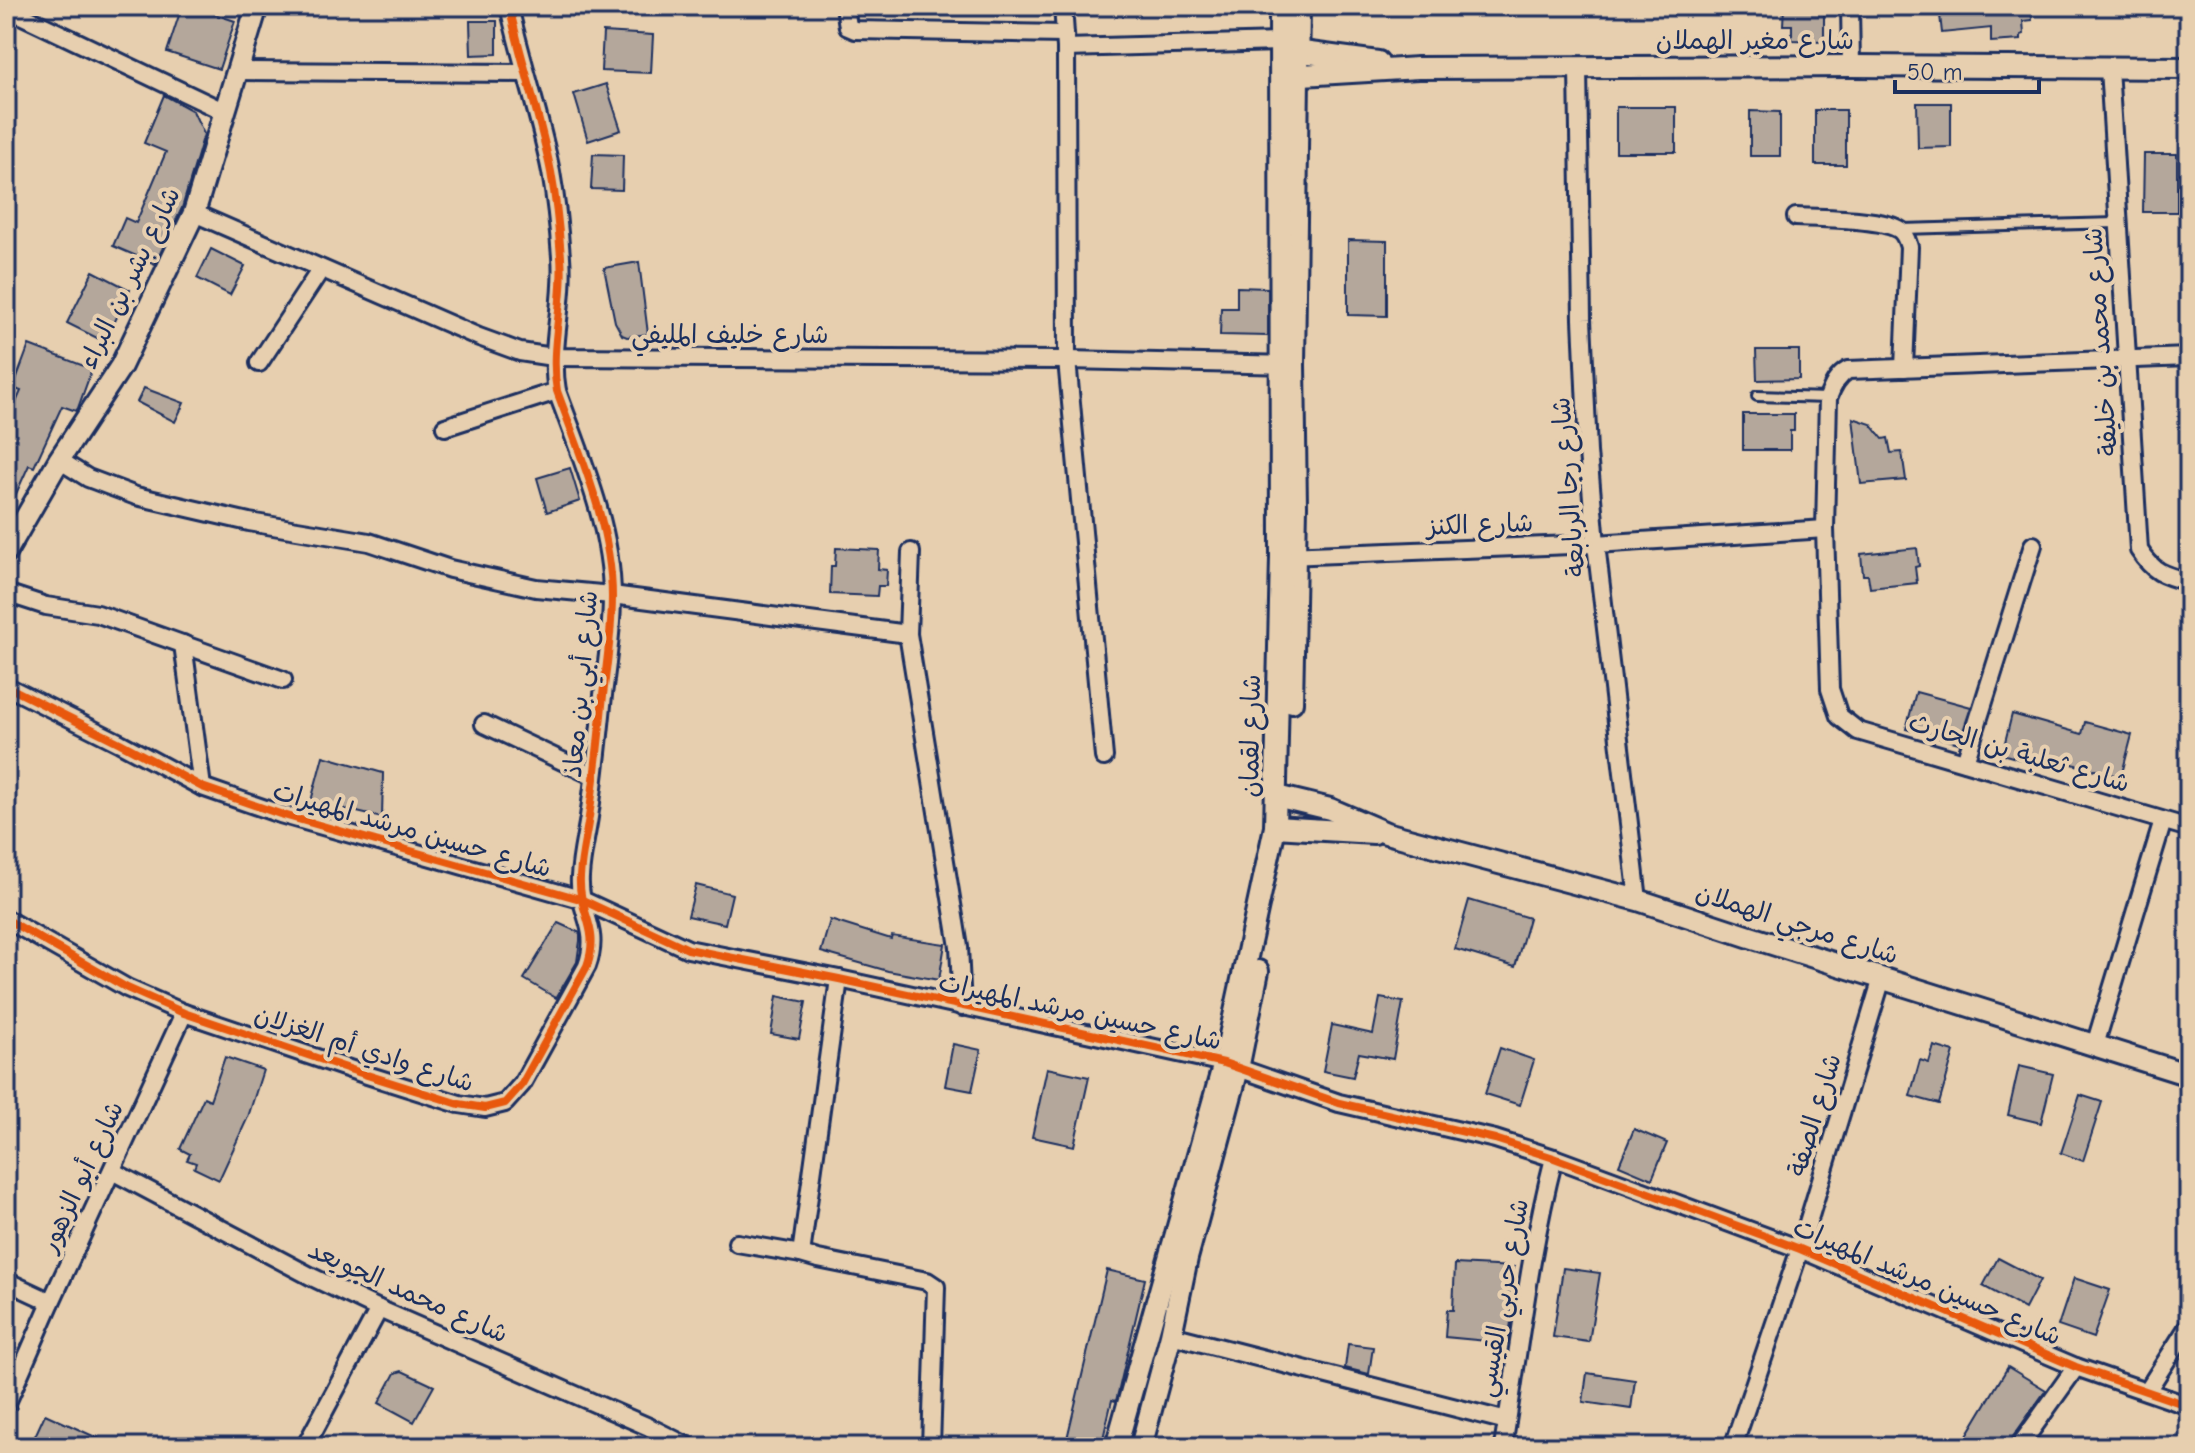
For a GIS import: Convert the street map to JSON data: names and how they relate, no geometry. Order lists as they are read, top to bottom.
{
  "streets": {
    "street": [
      "شارع مغير الهملان",
      "شارع بشر بن البراء",
      "شارع خليف المليفي",
      "شارع محمد بن خليفة",
      "شارع رجا الربابعة",
      "شارع الكنز",
      "شارع أبي بن معاذ",
      "شارع لقمان",
      "شارع ثعلبة بن الحارث",
      "شارع حسين مرشد المهيرات",
      "شارع مرجي الهملان",
      "شارع وادي أم الغزلان",
      "شارع الصفة",
      "شارع أبو الزهور",
      "شارع محمد الجويعد",
      "شارع حربي القيسي"
    ]
  },
  "crossings": [
    ["شارع مغير الهملان", "شارع محمد بن خليفة"],
    ["شارع مغير الهملان", "شارع رجا الربابعة"],
    ["شارع مغير الهملان", "شارع لقمان"],
    ["شارع بشر بن البراء", "شارع خليف المليفي"],
    ["شارع خليف المليفي", "شارع أبي بن معاذ"],
    ["شارع خليف المليفي", "شارع لقمان"],
    ["شارع رجا الربابعة", "شارع الكنز"],
    ["شارع رجا الربابعة", "شارع مرجي الهملان"],
    ["شارع الكنز", "شارع لقمان"],
    ["شارع الكنز", "شارع ثعلبة بن الحارث"],
    ["شارع أبي بن معاذ", "شارع حسين مرشد المهيرات"],
    ["شارع أبي بن معاذ", "شارع وادي أم الغزلان"],
    ["شارع لقمان", "شارع حسين مرشد المهيرات"],
    ["شارع لقمان", "شارع مرجي الهملان"],
    ["شارع حسين مرشد المهيرات", "شارع وادي أم الغزلان"],
    ["شارع حسين مرشد المهيرات", "شارع الصفة"],
    ["شارع حسين مرشد المهيرات", "شارع حربي القيسي"],
    ["شارع مرجي الهملان", "شارع الصفة"],
    ["شارع وادي أم الغزلان", "شارع أبو الزهور"],
    ["شارع أبو الزهور", "شارع محمد الجويعد"]
  ],
  "scale_bar": "50 m"
}
